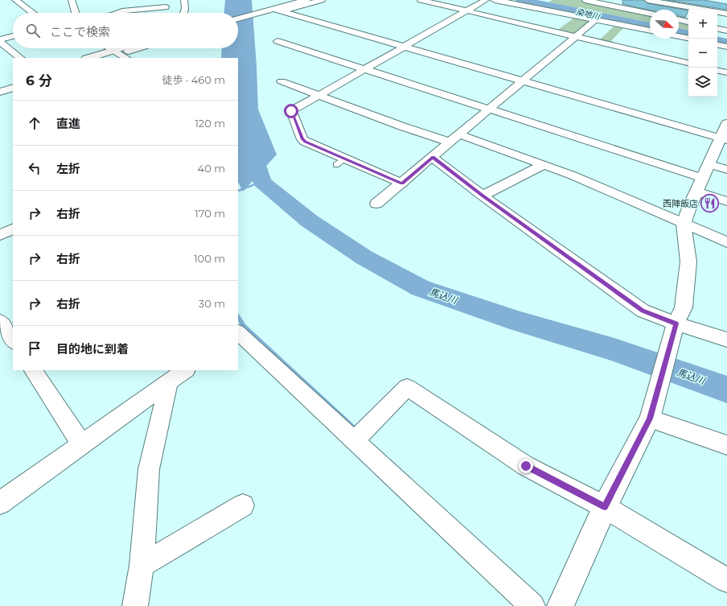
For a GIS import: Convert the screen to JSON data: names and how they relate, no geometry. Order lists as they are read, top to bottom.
{
  "water": ["染地川", "馬込川"],
  "places": {
    "restaurant": ["西陣飯店"]
  },
  "north": "bottom right",
  "page": {
    "map_buttons": ["+", "−"],
    "search": "ここで検索",
    "heading": ["6 分", "徒歩 · 460 m"],
    "list": [
      ["直進", "120 m"],
      ["左折", "40 m"],
      ["右折", "170 m"],
      ["右折", "100 m"],
      ["右折", "30 m"],
      "目的地に到着"
    ]
  }
}
